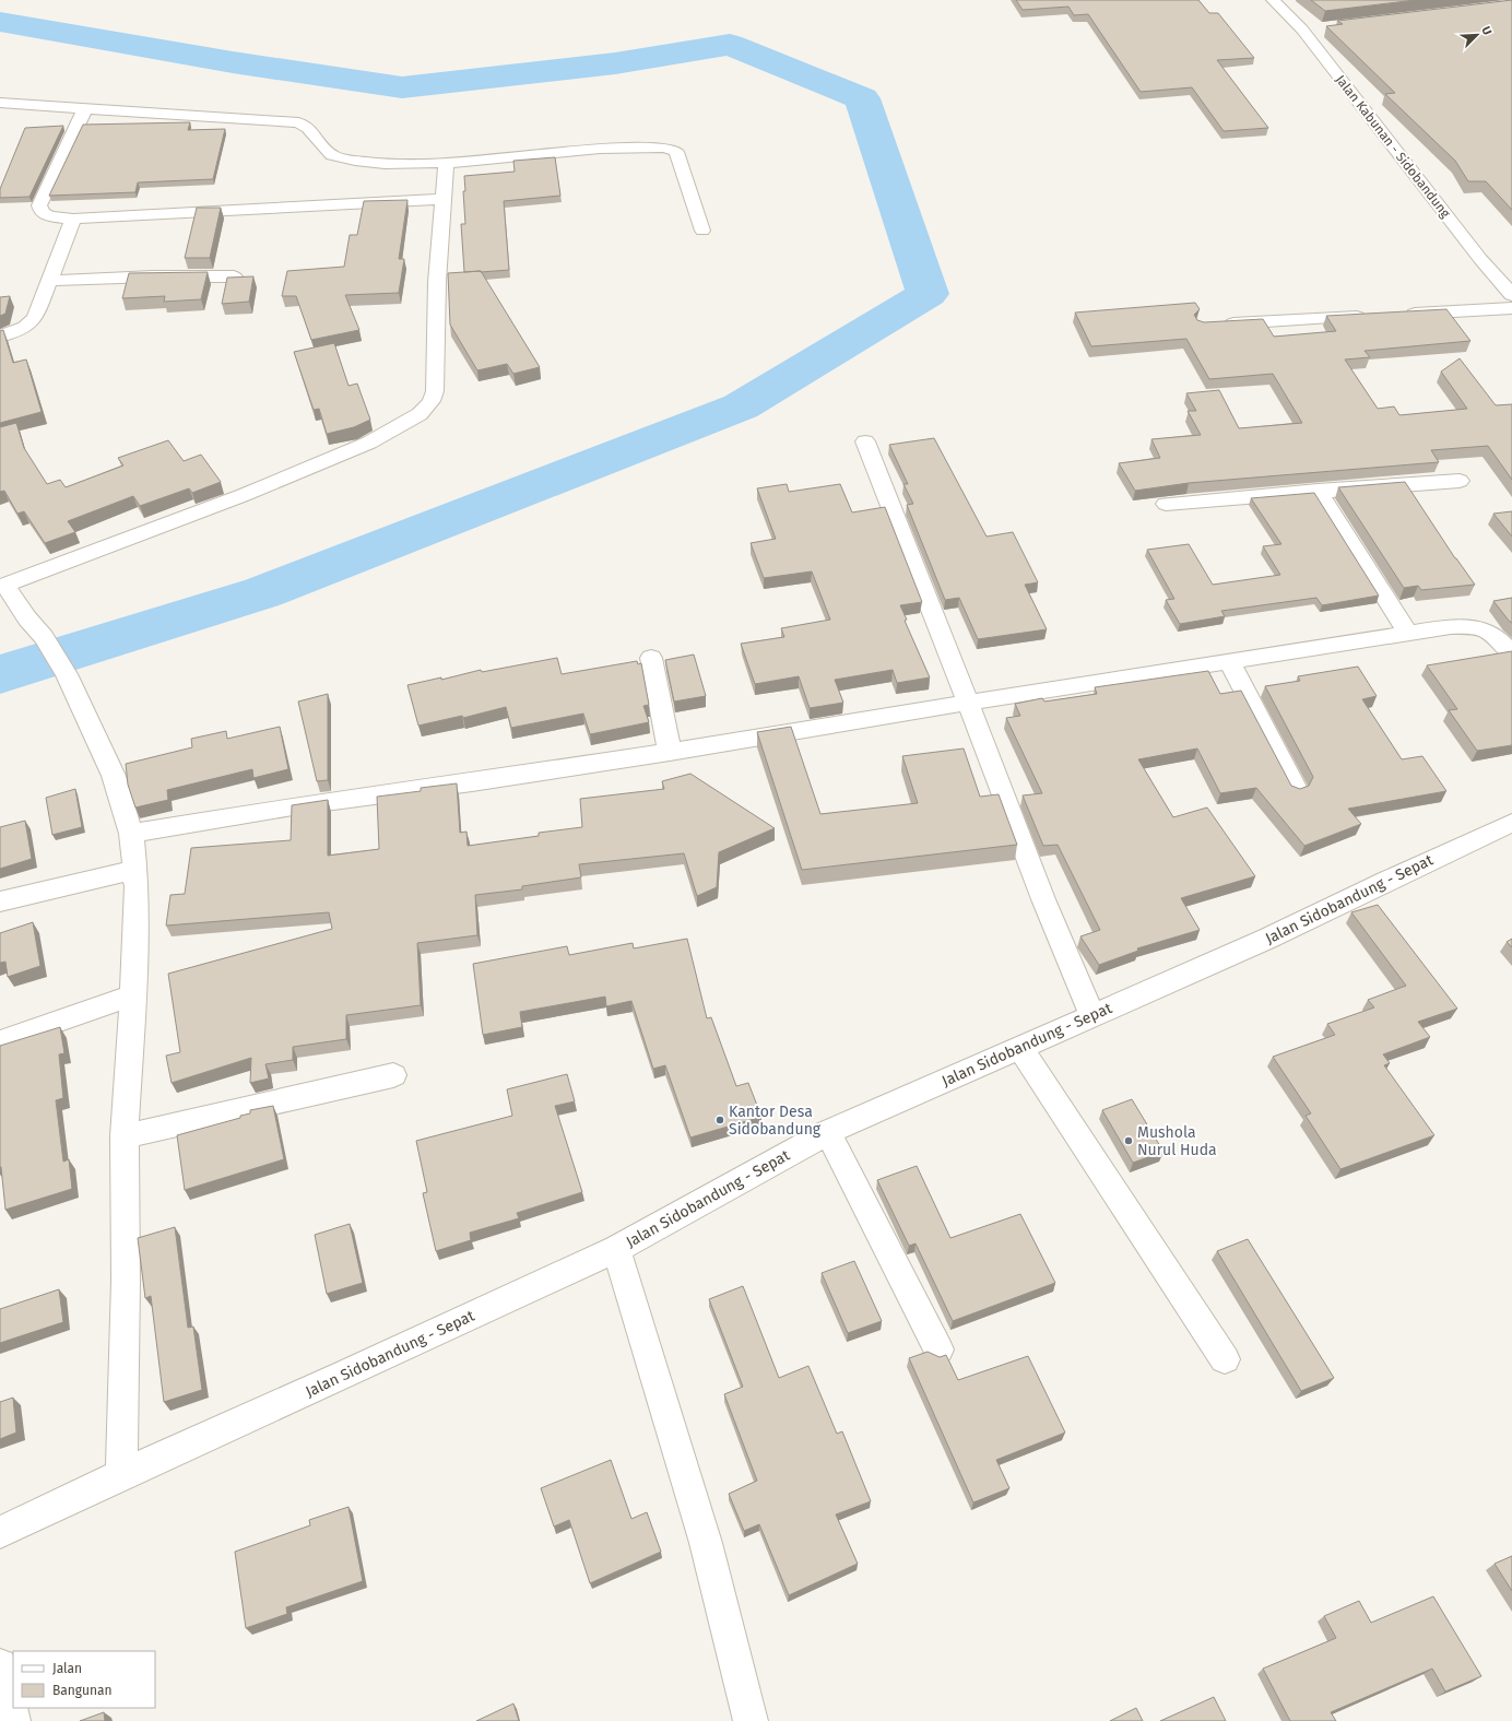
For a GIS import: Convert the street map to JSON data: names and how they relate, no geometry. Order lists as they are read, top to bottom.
{
  "streets": {
    "street": ["Jalan Kabunan - Sidobandung", "Jalan Sidobandung - Sepat"]
  },
  "places": ["Kantor Desa Sidobandung", "Mushola Nurul Huda"],
  "legend": ["Jalan", "Bangunan"],
  "north": "top right"
}
